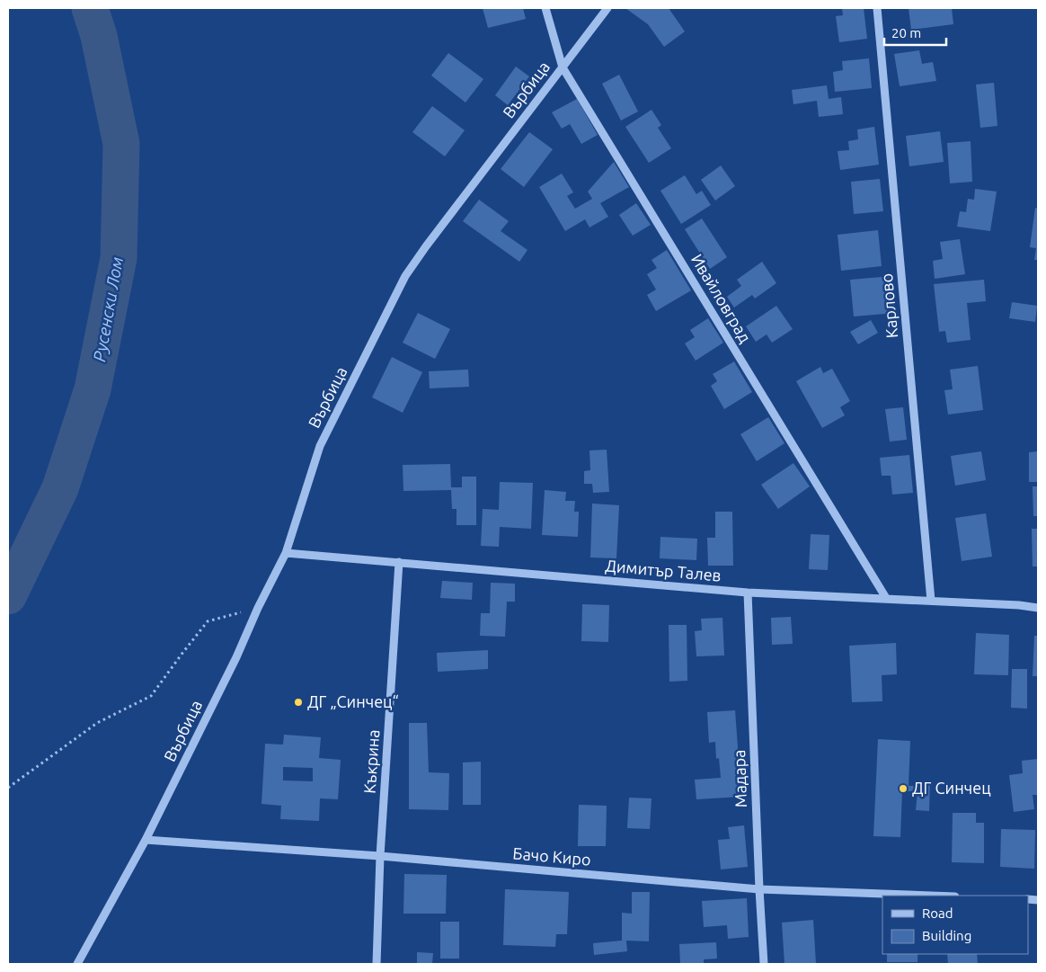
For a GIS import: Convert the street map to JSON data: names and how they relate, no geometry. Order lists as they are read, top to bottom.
{
  "streets": {
    "street": [
      "Върбица",
      "Ивайловград",
      "Карлово",
      "Димитър Талев",
      "Къкрина",
      "Мадара",
      "Бачо Киро"
    ]
  },
  "crossings": [
    ["Върбица", "Ивайловград"],
    ["Върбица", "Димитър Талев"],
    ["Върбица", "Бачо Киро"],
    ["Ивайловград", "Димитър Талев"],
    ["Карлово", "Димитър Талев"],
    ["Димитър Талев", "Къкрина"],
    ["Димитър Талев", "Мадара"],
    ["Къкрина", "Бачо Киро"],
    ["Мадара", "Бачо Киро"]
  ],
  "water": ["Русенски Лом"],
  "places": ["ДГ „Синчец“", "ДГ Синчец"],
  "legend": ["Road", "Building"],
  "scale_bar": "20 m"
}
